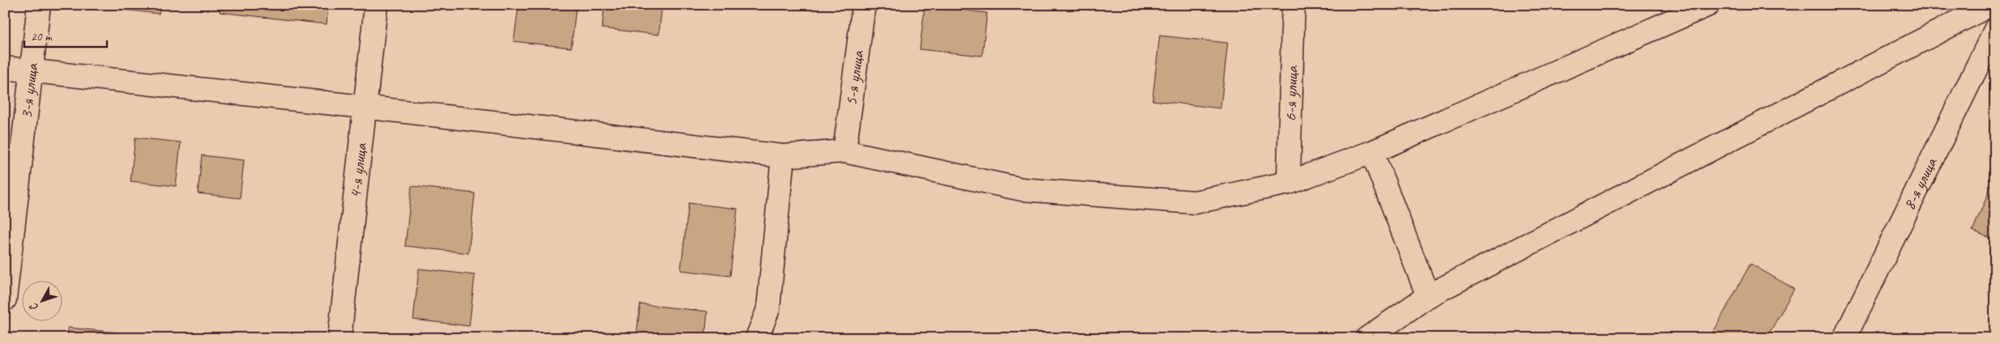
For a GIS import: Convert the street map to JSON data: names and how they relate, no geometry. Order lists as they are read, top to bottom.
{
  "streets": {
    "street": [
      "5-я улица",
      "3-я улица",
      "6-я улица",
      "4-я улица",
      "8-я улица"
    ]
  },
  "scale_bar": "20 m",
  "north": "bottom left"
}
